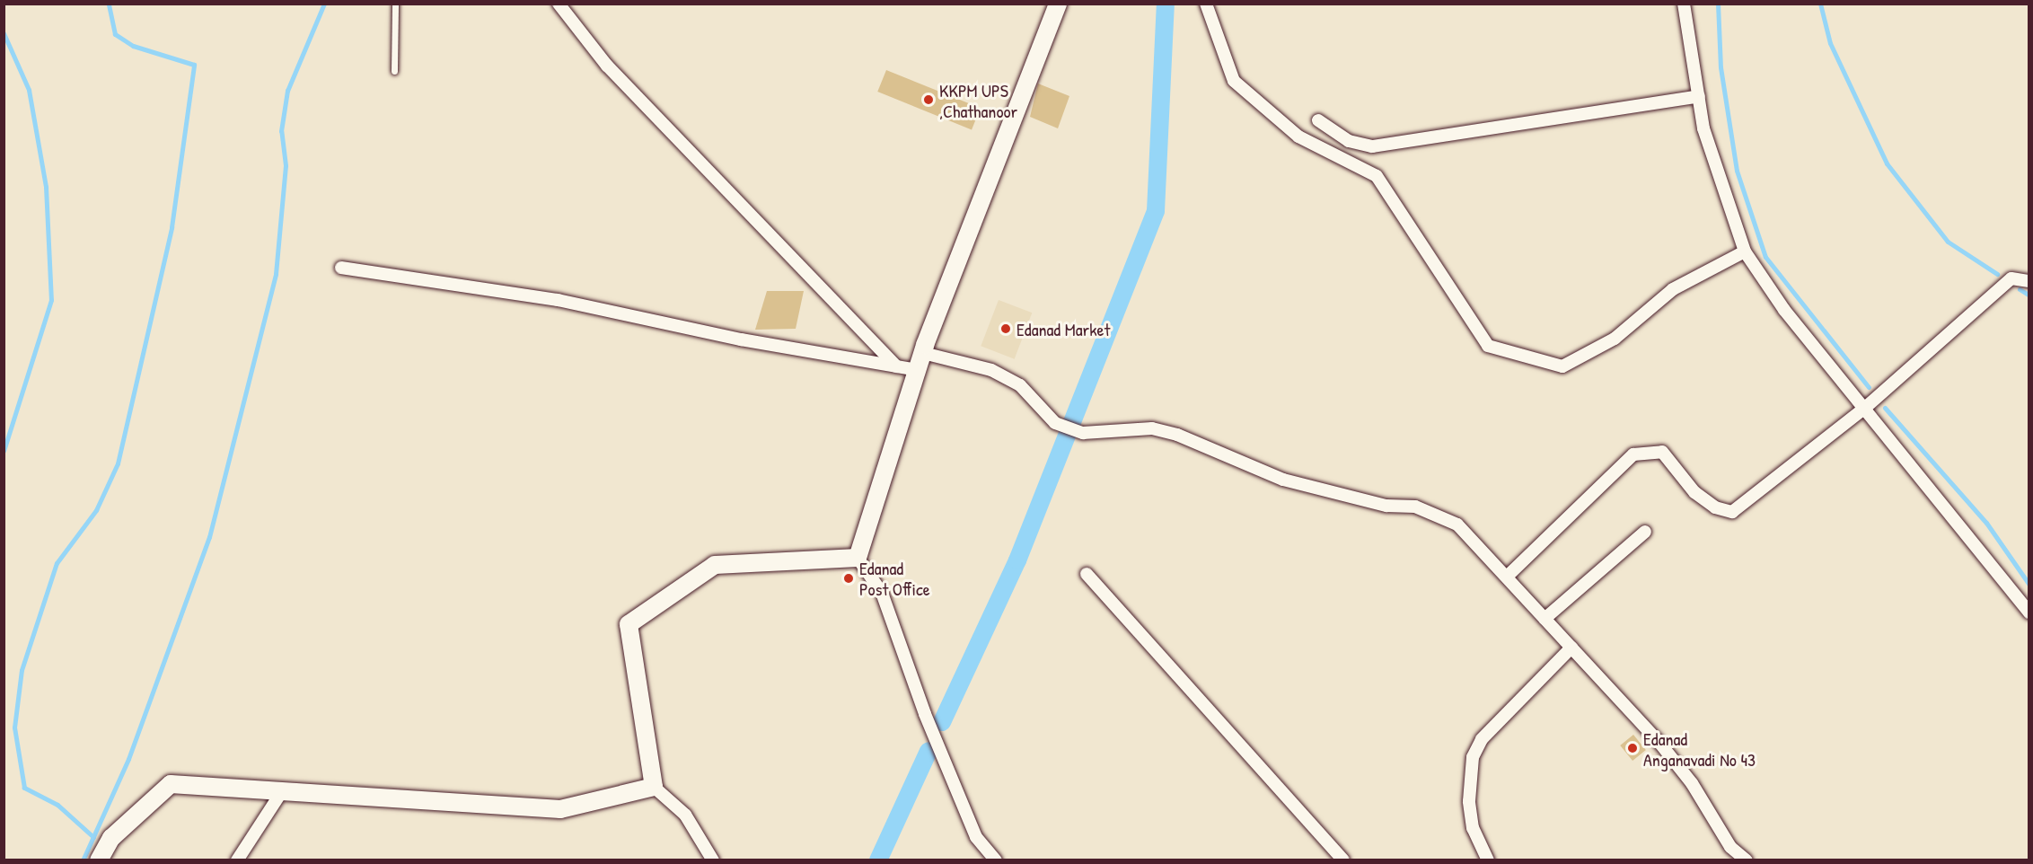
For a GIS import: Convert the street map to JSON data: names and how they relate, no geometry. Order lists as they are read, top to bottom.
{
  "places": [
    "KKPM UPS ,Chathanoor",
    "Edanad Market",
    "Edanad Post Office",
    "Edanad Anganavadi No 43"
  ]
}
